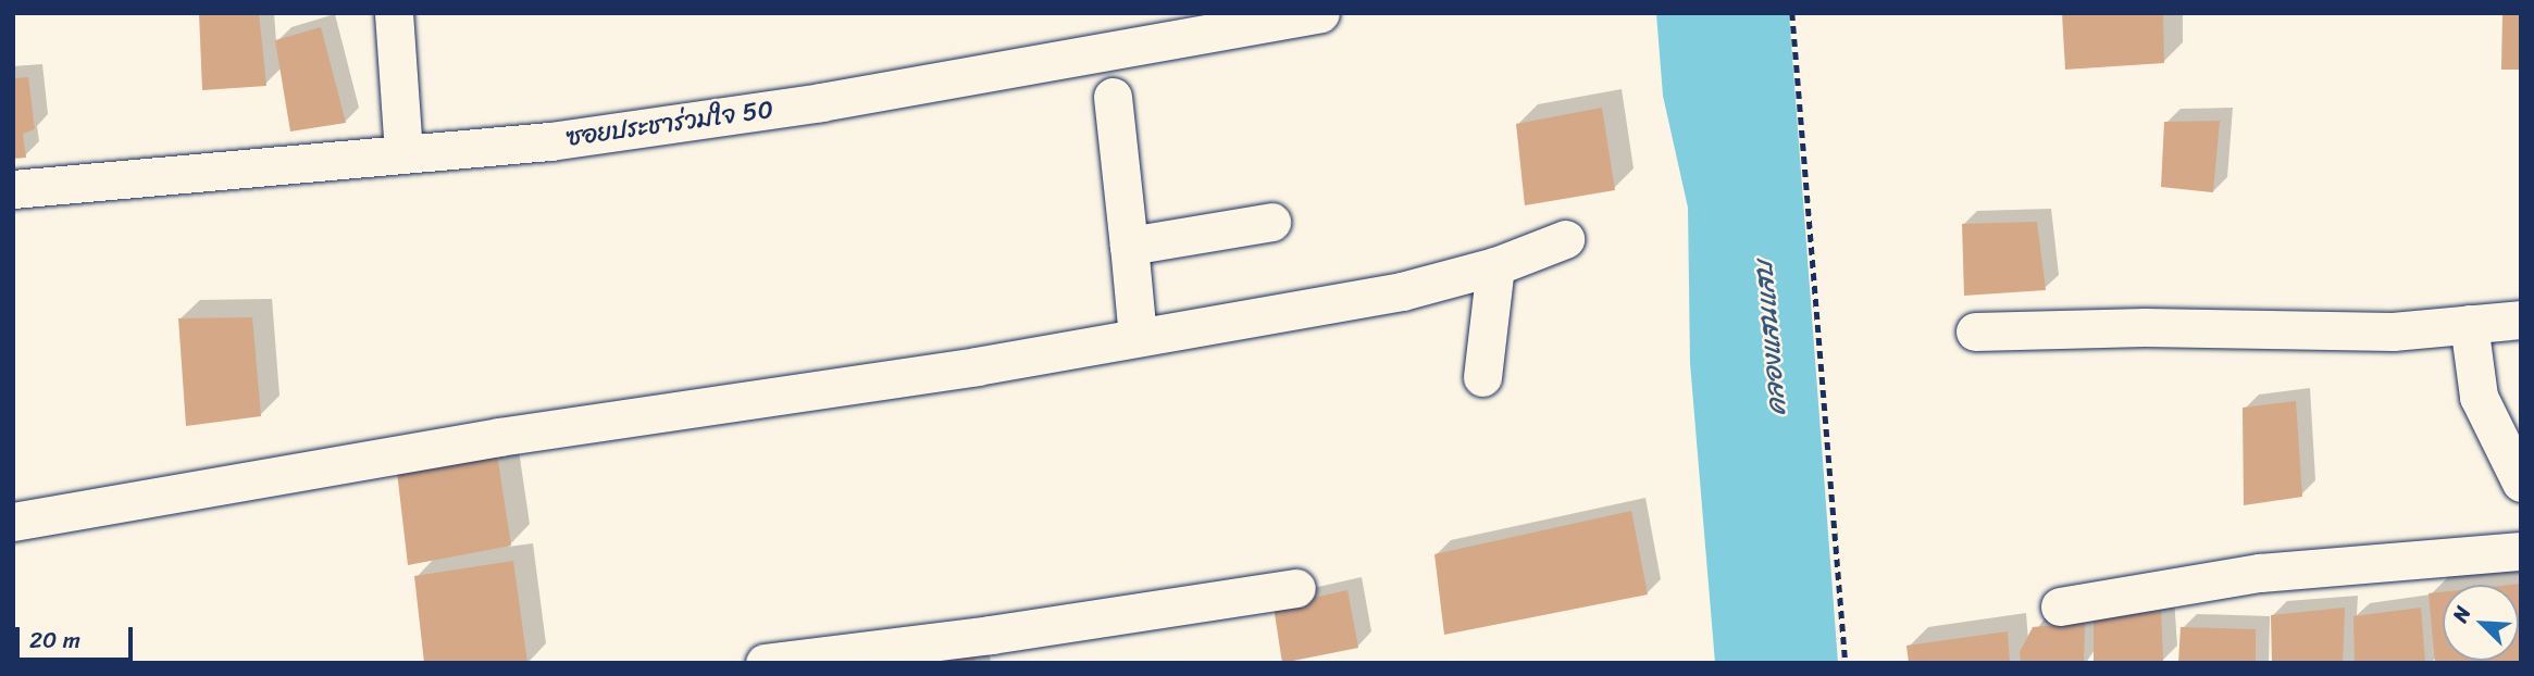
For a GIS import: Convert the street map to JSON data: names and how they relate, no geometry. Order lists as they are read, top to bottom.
{
  "streets": {
    "street": ["ซอยประชาร่วมใจ 50"]
  },
  "water": ["คลองแสนแสบ"],
  "scale_bar": "20 m",
  "north": "top left"
}
